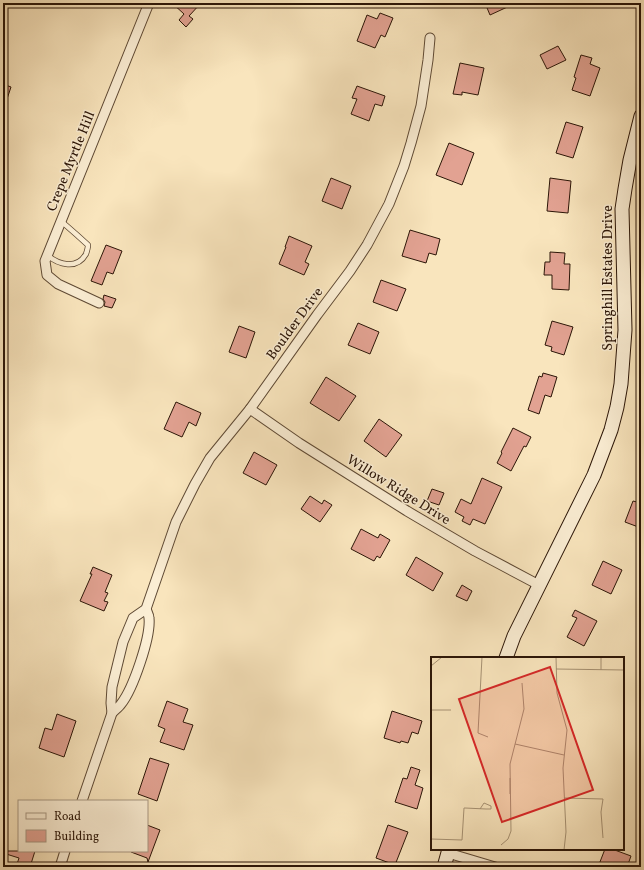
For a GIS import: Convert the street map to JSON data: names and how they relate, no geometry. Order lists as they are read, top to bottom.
{
  "streets": {
    "street": [
      "Crepe Myrtle Hill",
      "Springhill Estates Drive",
      "Boulder Drive",
      "Willow Ridge Drive"
    ]
  },
  "crossings": [
    ["Springhill Estates Drive", "Willow Ridge Drive"],
    ["Boulder Drive", "Willow Ridge Drive"]
  ],
  "legend": ["Road", "Building"]
}
